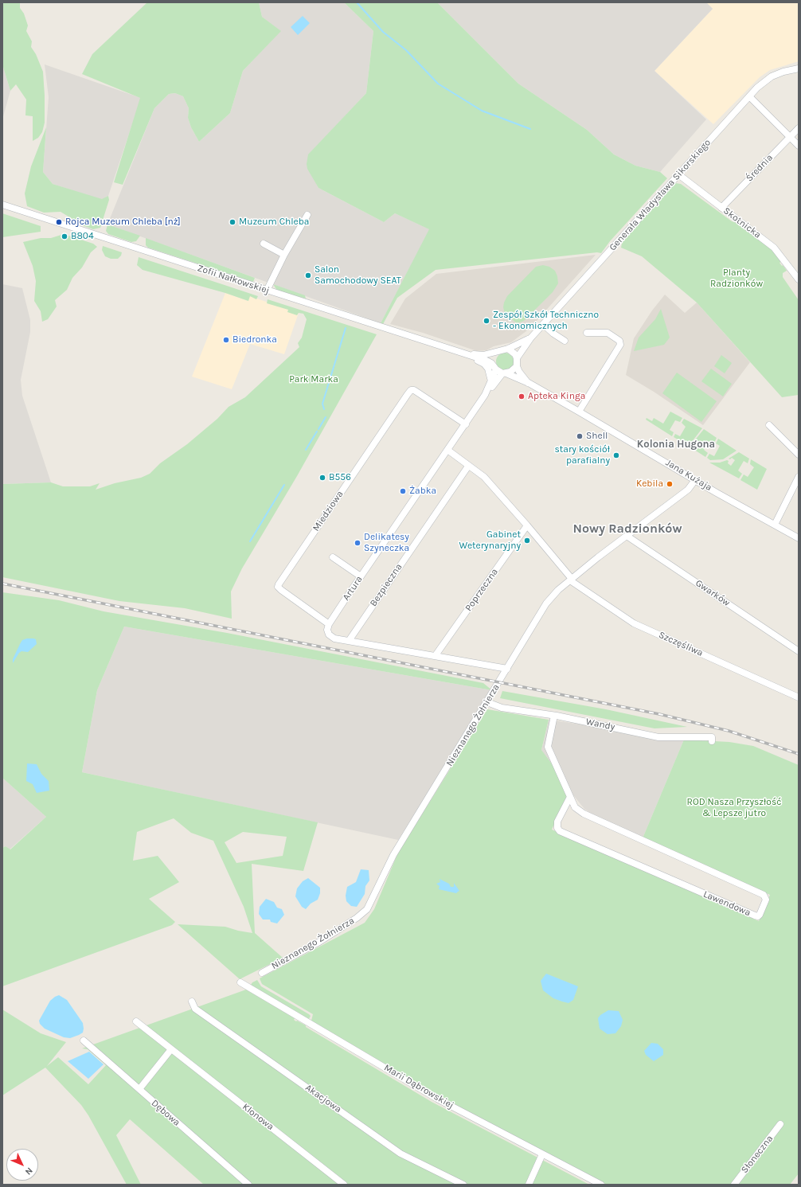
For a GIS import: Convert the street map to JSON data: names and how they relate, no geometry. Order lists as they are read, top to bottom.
{
  "streets": {
    "street": [
      "Średnia",
      "Generała Władysława Sikorskiego",
      "Skotnicka",
      "Zofii Nałkowskiej",
      "Jana Kużaja",
      "Miedziowa",
      "Bezpieczna",
      "Artura",
      "Poprzeczna",
      "Gwarków",
      "Szczęśliwa",
      "Wandy",
      "Nieznanego Żołnierza",
      "Lawendowa",
      "Marii Dąbrowskiej",
      "Akacjowa",
      "Dębowa",
      "Klonowa",
      "Słoneczna"
    ]
  },
  "crossings": [
    ["Średnia", "Skotnicka"],
    ["Generała Władysława Sikorskiego", "Skotnicka"],
    ["Jana Kużaja", "Artura"],
    ["Jana Kużaja", "Nieznanego Żołnierza"],
    ["Miedziowa", "Artura"],
    ["Artura", "Szczęśliwa"],
    ["Poprzeczna", "Szczęśliwa"],
    ["Gwarków", "Nieznanego Żołnierza"],
    ["Szczęśliwa", "Nieznanego Żołnierza"],
    ["Wandy", "Nieznanego Żołnierza"],
    ["Wandy", "Lawendowa"]
  ],
  "districts": ["Kolonia Hugona", "Nowy Radzionków"],
  "parks": ["Planty Radzionków", "Park Marka", "ROD Nasza Przyszłość & Lepsze jutro"],
  "places": [
    "Rojca Muzeum Chleba [nż]",
    "Muzeum Chleba",
    "B804",
    "Salon Samochodowy SEAT",
    "Zespół Szkół Techniczno - Ekonomicznych",
    "Biedronka",
    "Apteka Kinga",
    "Shell",
    "stary kościół parafialny",
    "B556",
    "Kebila",
    "Żabka",
    "Gabinet Weterynaryjny",
    "Delikatesy Szyneczka"
  ],
  "north": "bottom right"
}
